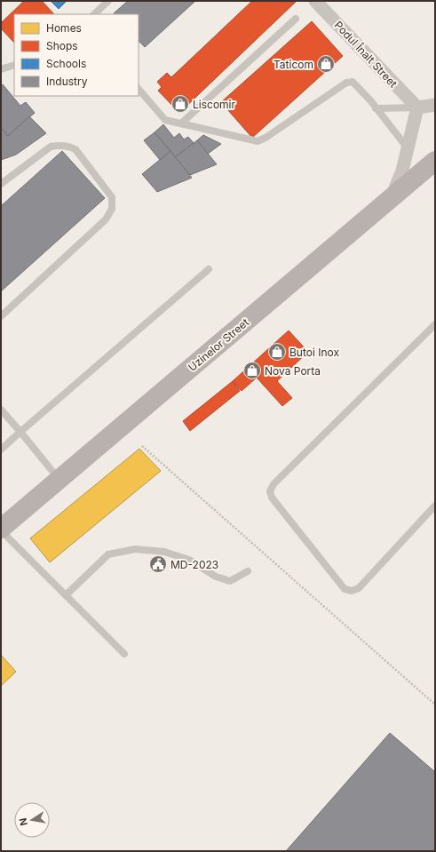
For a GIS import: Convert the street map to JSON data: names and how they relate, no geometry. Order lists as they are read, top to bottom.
{
  "streets": {
    "main road": ["Uzinelor Street"],
    "street": ["Podul Înalt Street"]
  },
  "places": {
    "shop": [
      "Taticom",
      "Liscomir",
      "Butoi Inox",
      "Nova Porta"
    ],
    "public building": ["MD-2023"]
  },
  "legend": [
    "Homes",
    "Shops",
    "Schools",
    "Industry"
  ],
  "north": "left"
}
